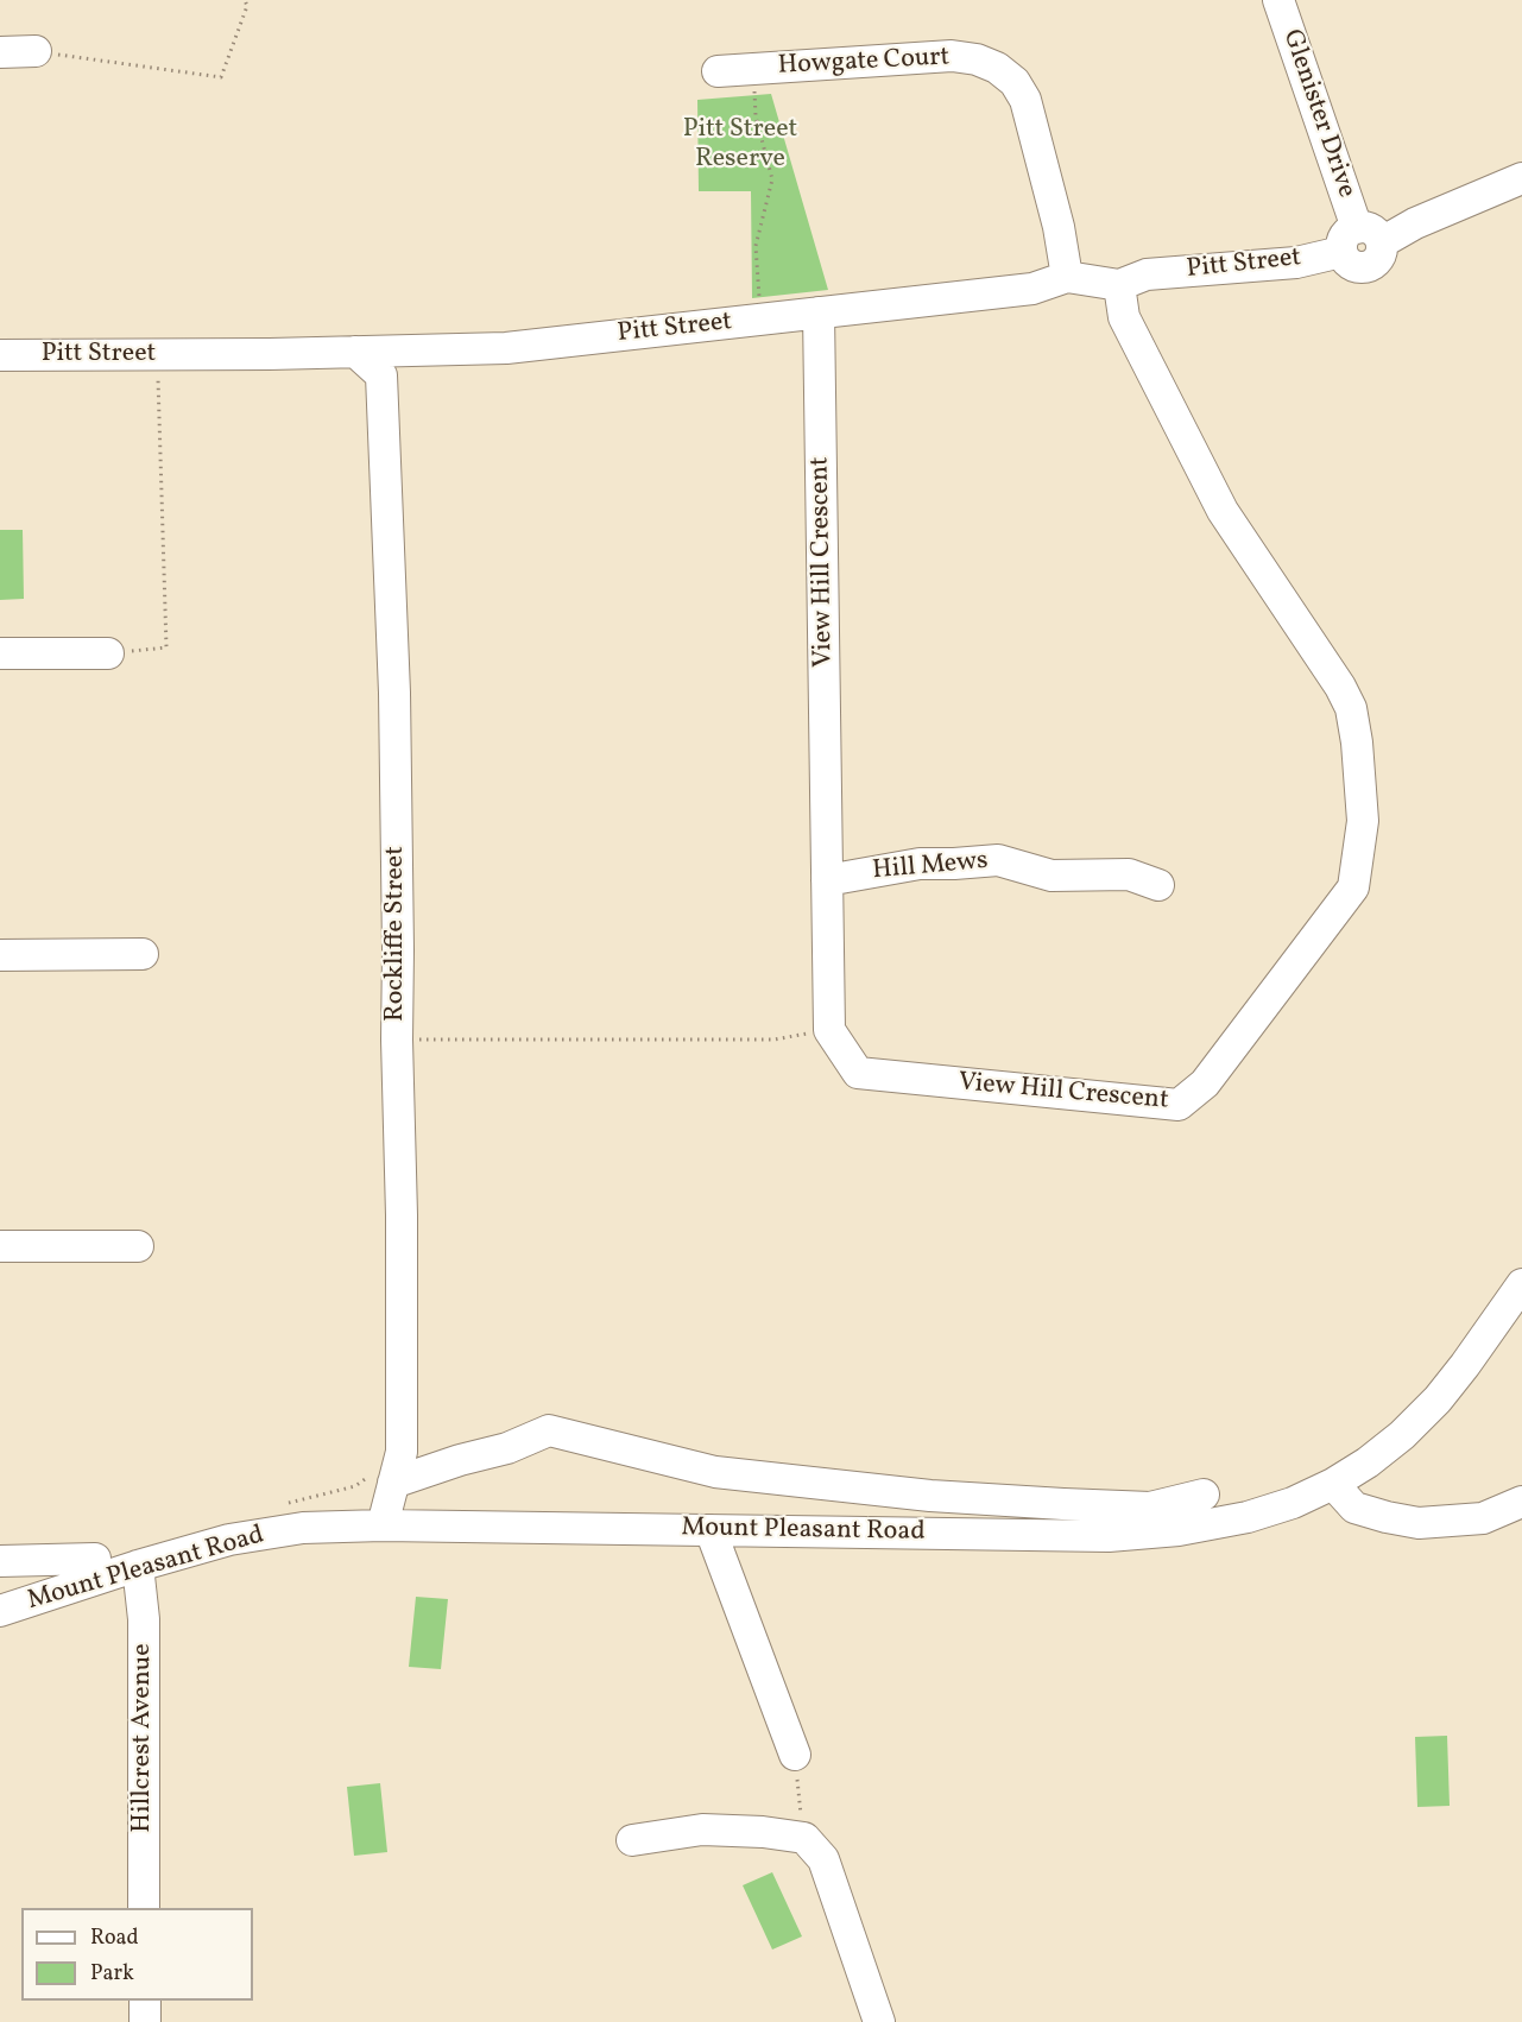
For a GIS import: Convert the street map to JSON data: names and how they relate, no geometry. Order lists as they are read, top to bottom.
{
  "streets": {
    "street": [
      "Howgate Court",
      "Glenister Drive",
      "Pitt Street",
      "View Hill Crescent",
      "Hill Mews",
      "Rockliffe Street",
      "Mount Pleasant Road",
      "Hillcrest Avenue"
    ]
  },
  "crossings": [
    ["Howgate Court", "Pitt Street"],
    ["Glenister Drive", "Pitt Street"],
    ["Pitt Street", "View Hill Crescent"],
    ["Pitt Street", "Rockliffe Street"],
    ["View Hill Crescent", "Hill Mews"],
    ["Rockliffe Street", "Mount Pleasant Road"],
    ["Mount Pleasant Road", "Hillcrest Avenue"]
  ],
  "parks": ["Pitt Street Reserve"],
  "legend": ["Road", "Park"]
}
